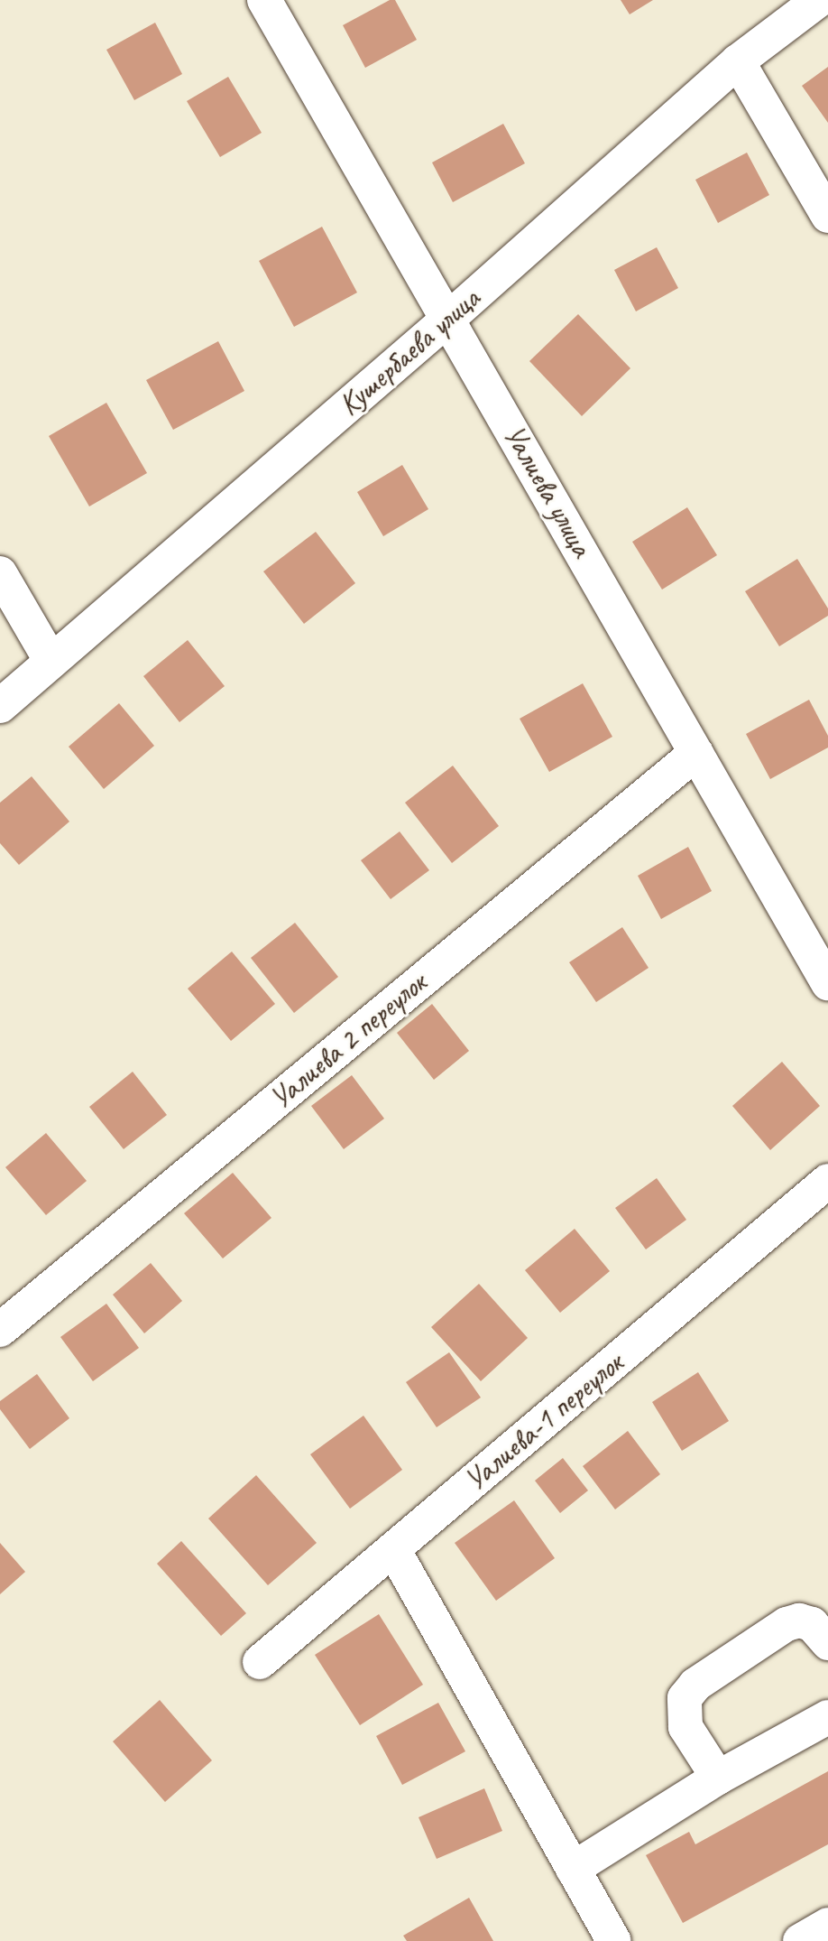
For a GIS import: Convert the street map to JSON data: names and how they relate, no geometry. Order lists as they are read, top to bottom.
{
  "streets": {
    "street": [
      "Кушербаева улица",
      "Уалиева улица",
      "Уалиева 2 переулок",
      "Уалиева-1 переулок"
    ]
  },
  "crossings": [
    ["Кушербаева улица", "Уалиева улица"],
    ["Уалиева улица", "Уалиева 2 переулок"]
  ]
}
